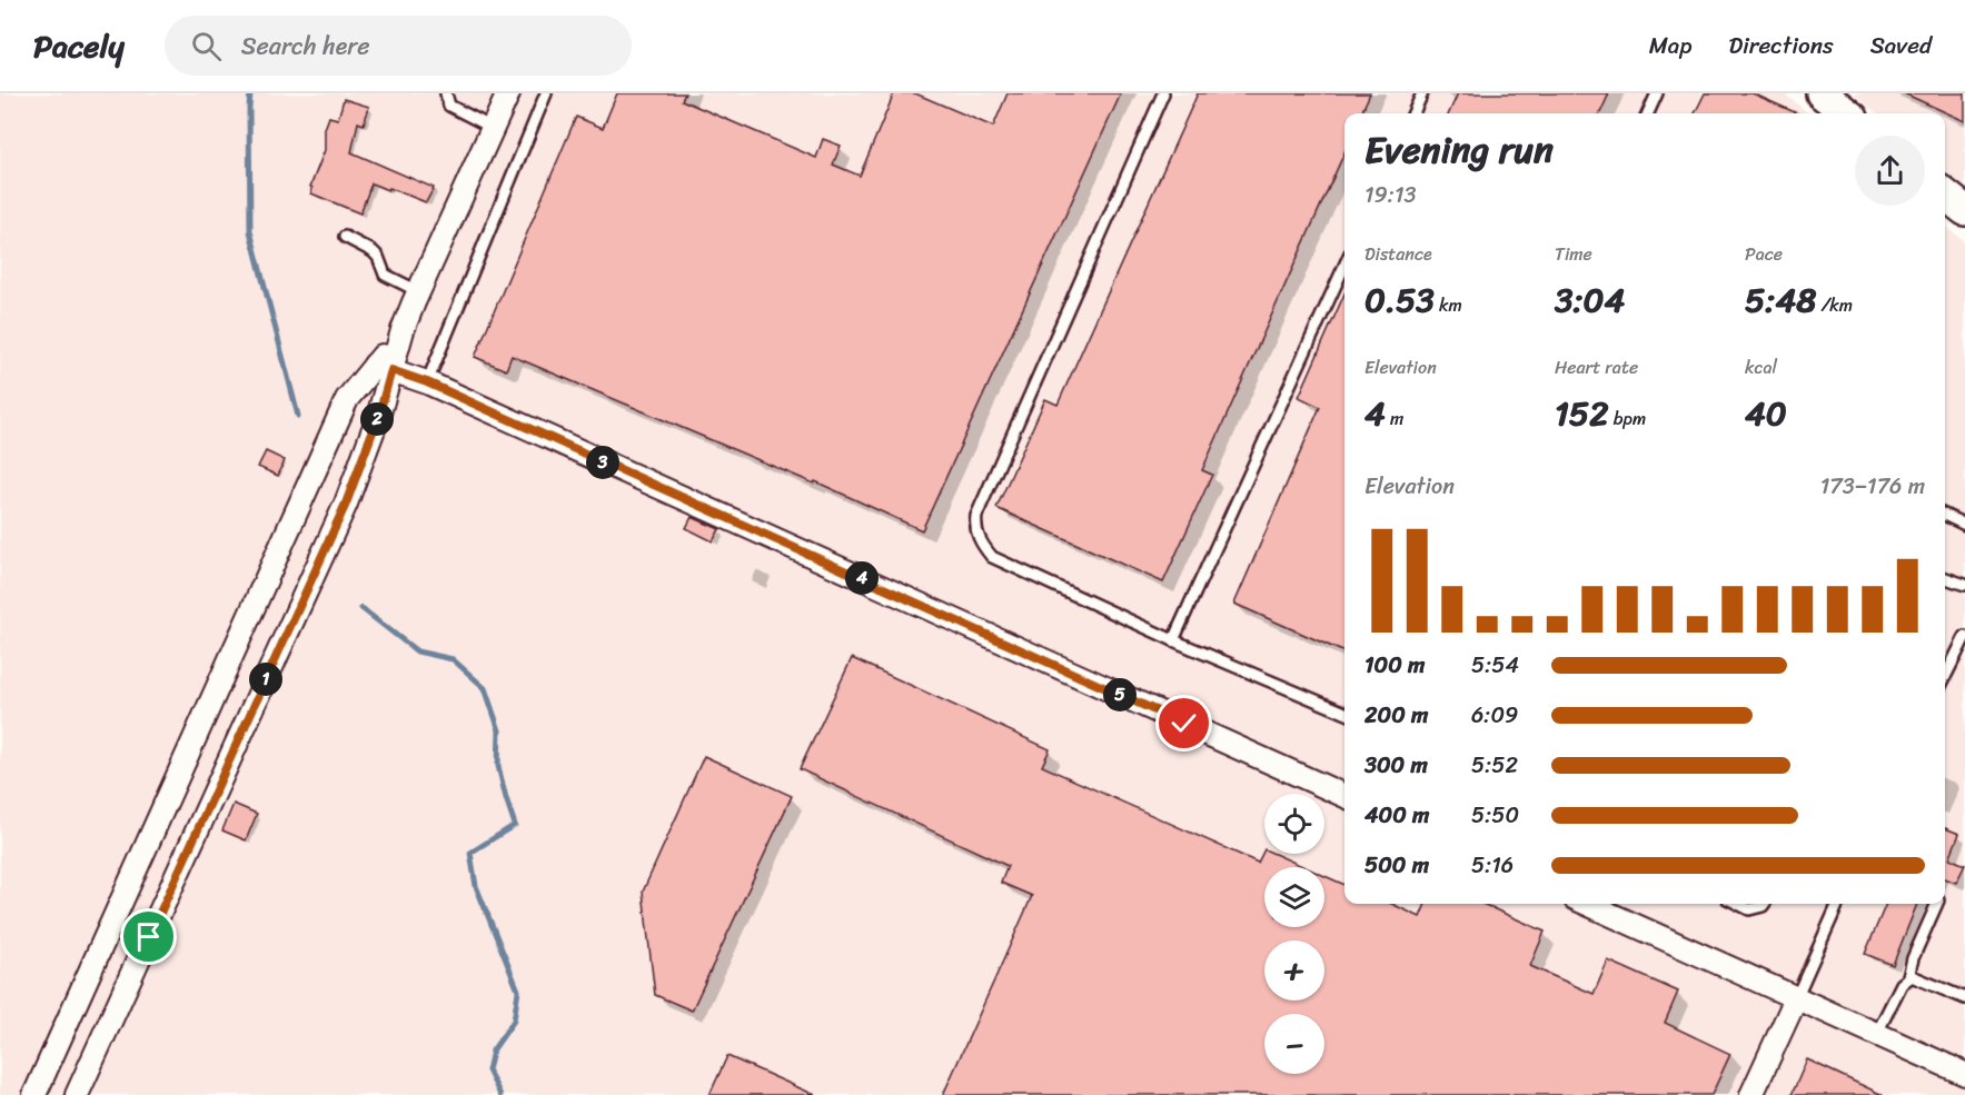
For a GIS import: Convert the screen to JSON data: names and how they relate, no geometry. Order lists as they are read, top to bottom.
{
  "page": {
    "header": "Pacely",
    "search": "Search here",
    "nav": ["Map", "Directions", "Saved"],
    "heading": ["Evening run", "19:13"],
    "stats": [
      ["Distance", "0.53 km"],
      ["Time", "3:04"],
      ["Pace", "5:48 /km"],
      ["Elevation", "4 m"],
      ["Heart rate", "152 bpm"],
      ["kcal", "40"]
    ],
    "pins": [
      "2",
      "3",
      "4",
      "1",
      "5"
    ],
    "chart": ["Elevation", "173–176 m"],
    "list": [
      {
        "name": "100 m",
        "note": "5:54"
      },
      {
        "name": "200 m",
        "note": "6:09"
      },
      {
        "name": "300 m",
        "note": "5:52"
      },
      {
        "name": "400 m",
        "note": "5:50"
      },
      {
        "name": "500 m",
        "note": "5:16"
      }
    ],
    "map_buttons": ["+", "−"]
  }
}
